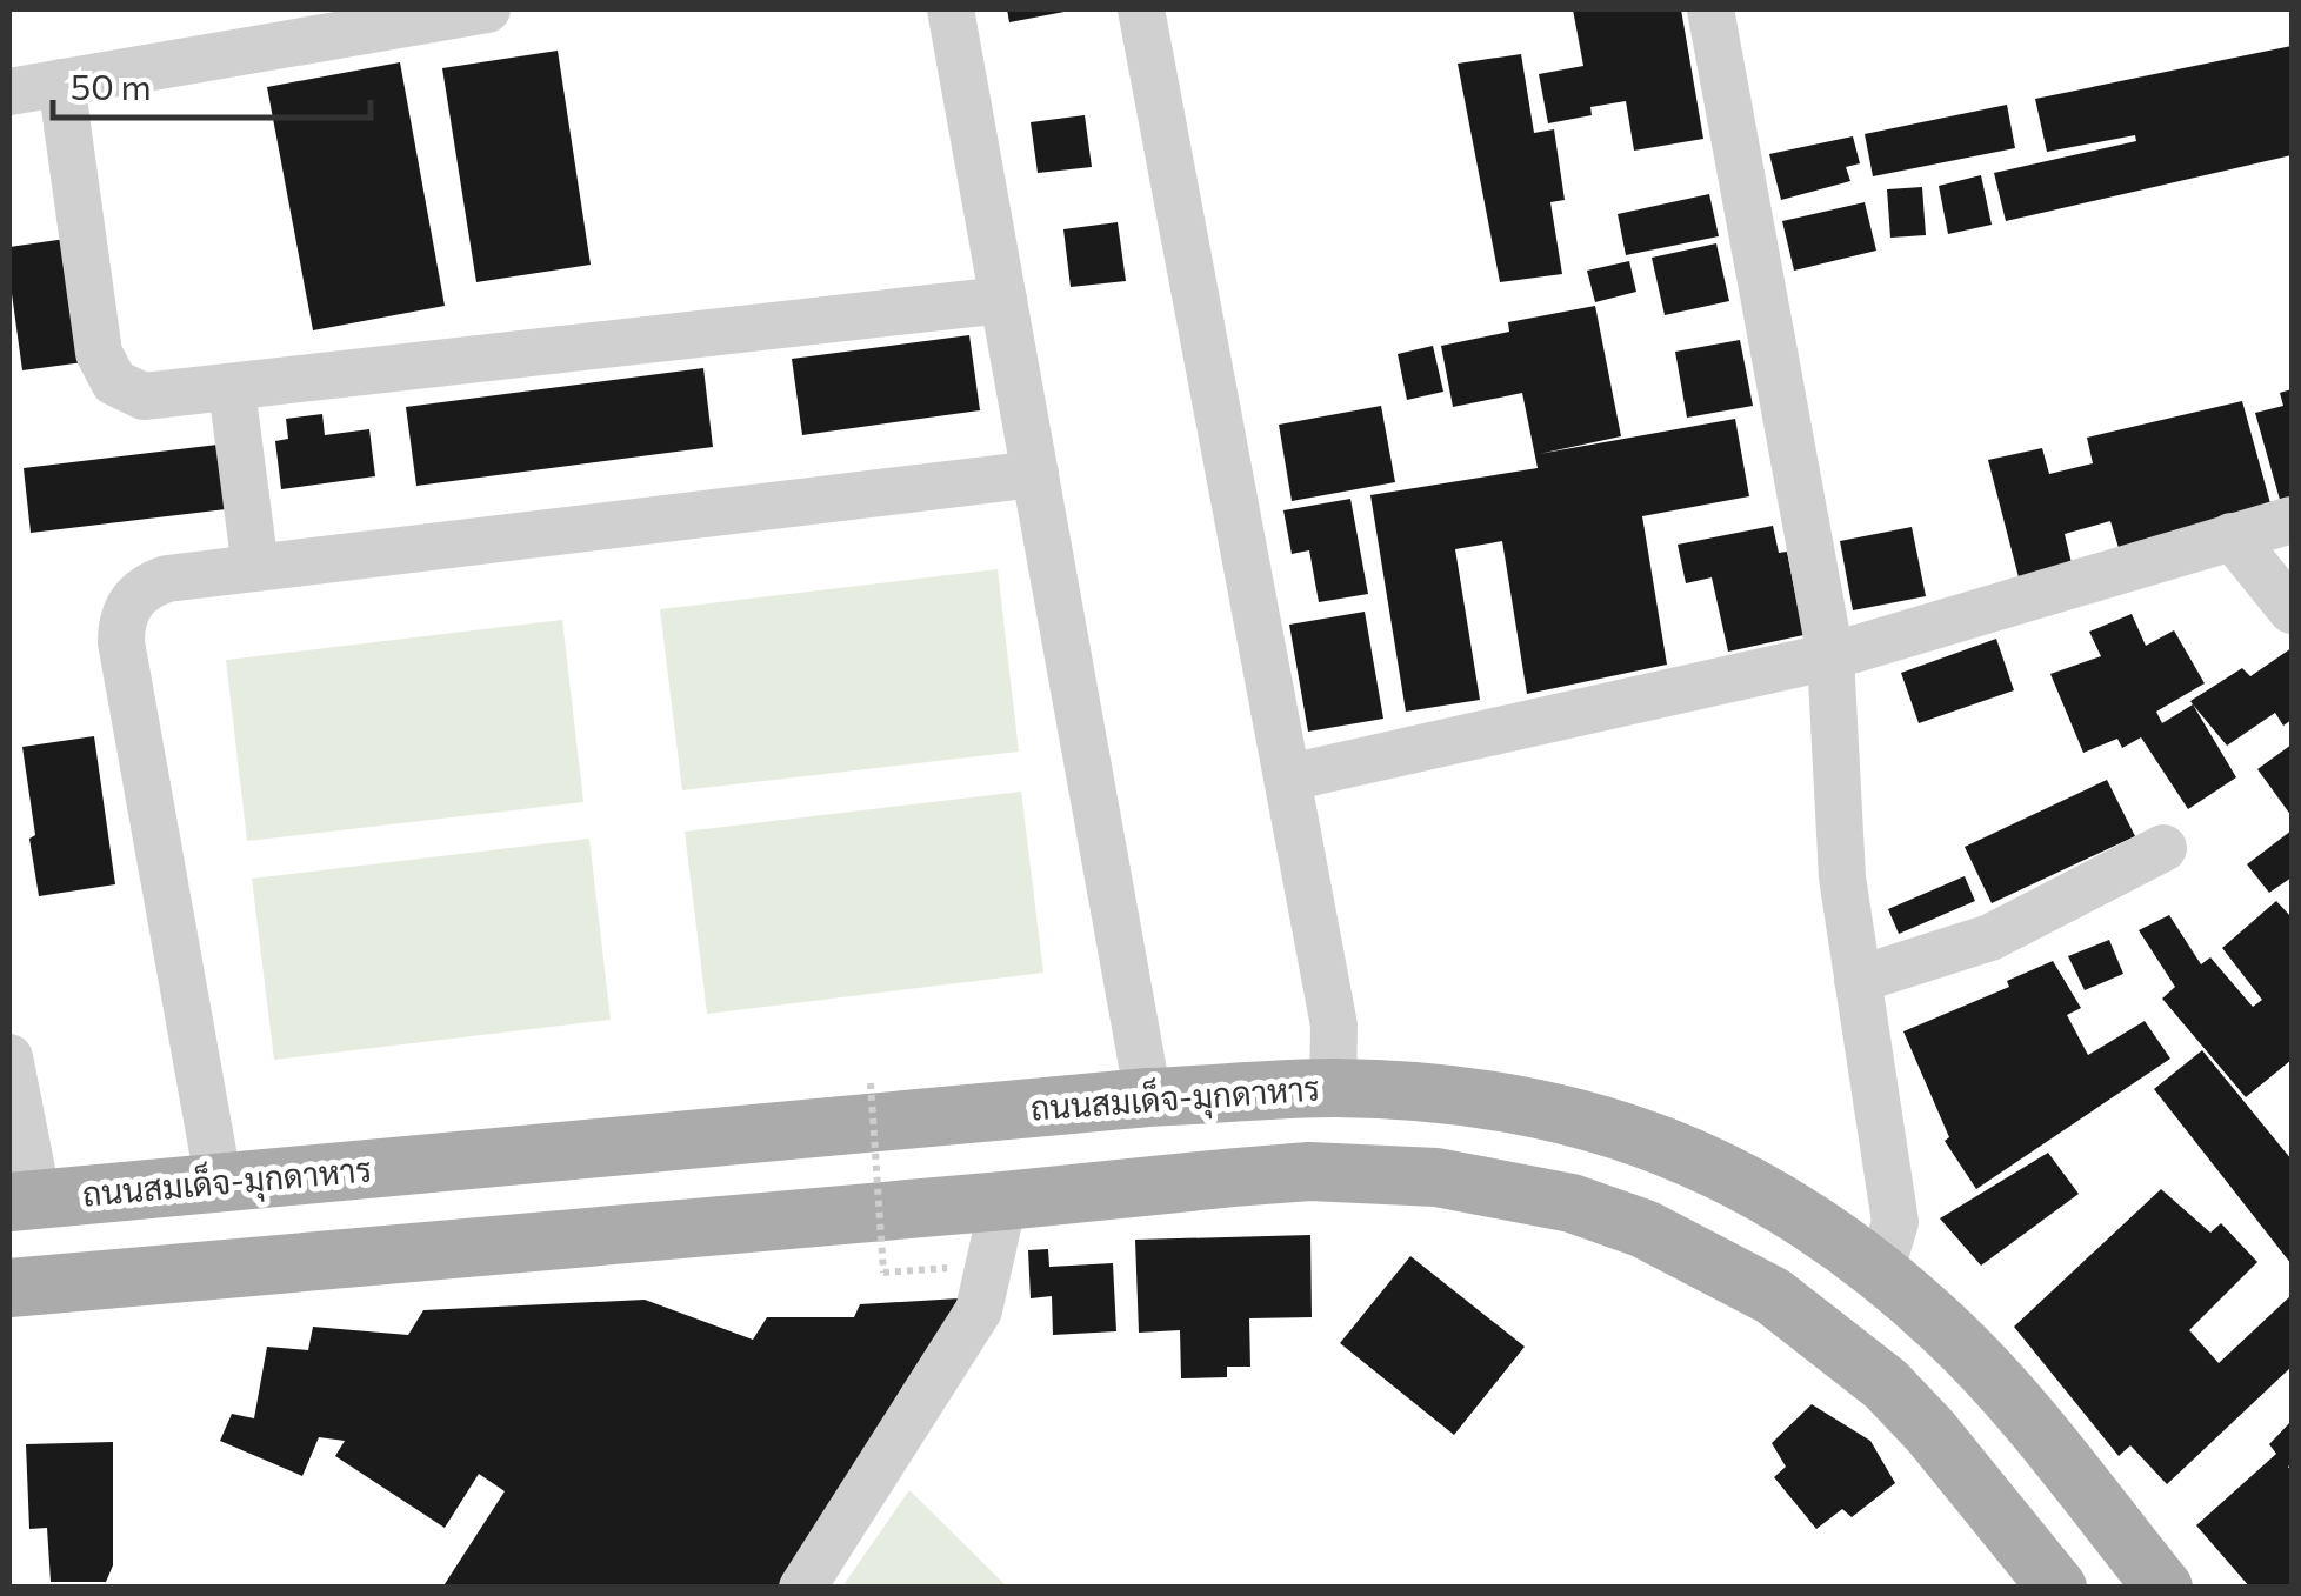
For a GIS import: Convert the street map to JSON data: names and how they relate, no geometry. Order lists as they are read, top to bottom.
{
  "streets": {
    "main road": ["ถนนสมเด็จ-มุกดาหาร"]
  },
  "scale_bar": "50 m"
}
